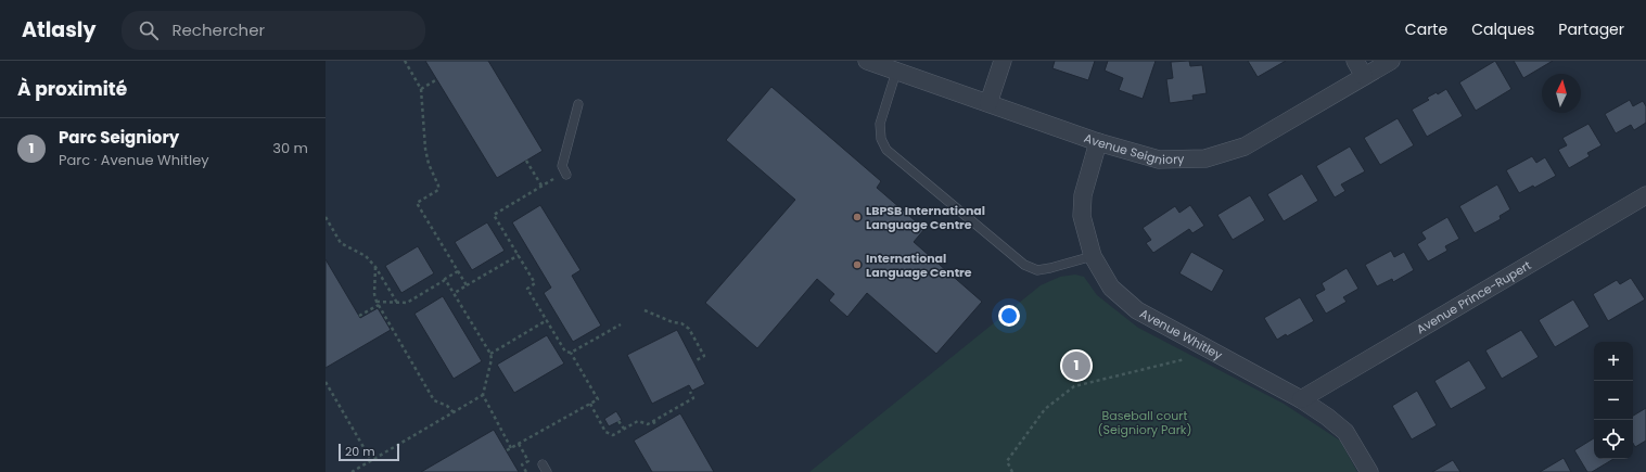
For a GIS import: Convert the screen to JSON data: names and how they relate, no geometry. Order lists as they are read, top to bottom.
{
  "streets": {
    "street": ["Avenue Seigniory", "Avenue Prince-Rupert", "Avenue Whitley"]
  },
  "crossings": [
    ["Avenue Seigniory", "Avenue Whitley"],
    ["Avenue Prince-Rupert", "Avenue Whitley"]
  ],
  "parks": ["Baseball court (Seigniory Park)"],
  "places": ["LBPSB International Language Centre", "International Language Centre"],
  "scale_bar": "20 m",
  "north": "top",
  "page": {
    "header": "Atlasly",
    "search": "Rechercher",
    "nav": ["Carte", "Calques", "Partager"],
    "heading": "À proximité",
    "list": [
      {
        "mark": "1",
        "name": "Parc Seigniory",
        "note": "Parc · Avenue Whitley",
        "value": "30 m"
      }
    ],
    "map_buttons": ["+", "−"],
    "pins": "1",
    "scale": "20 m"
  }
}
